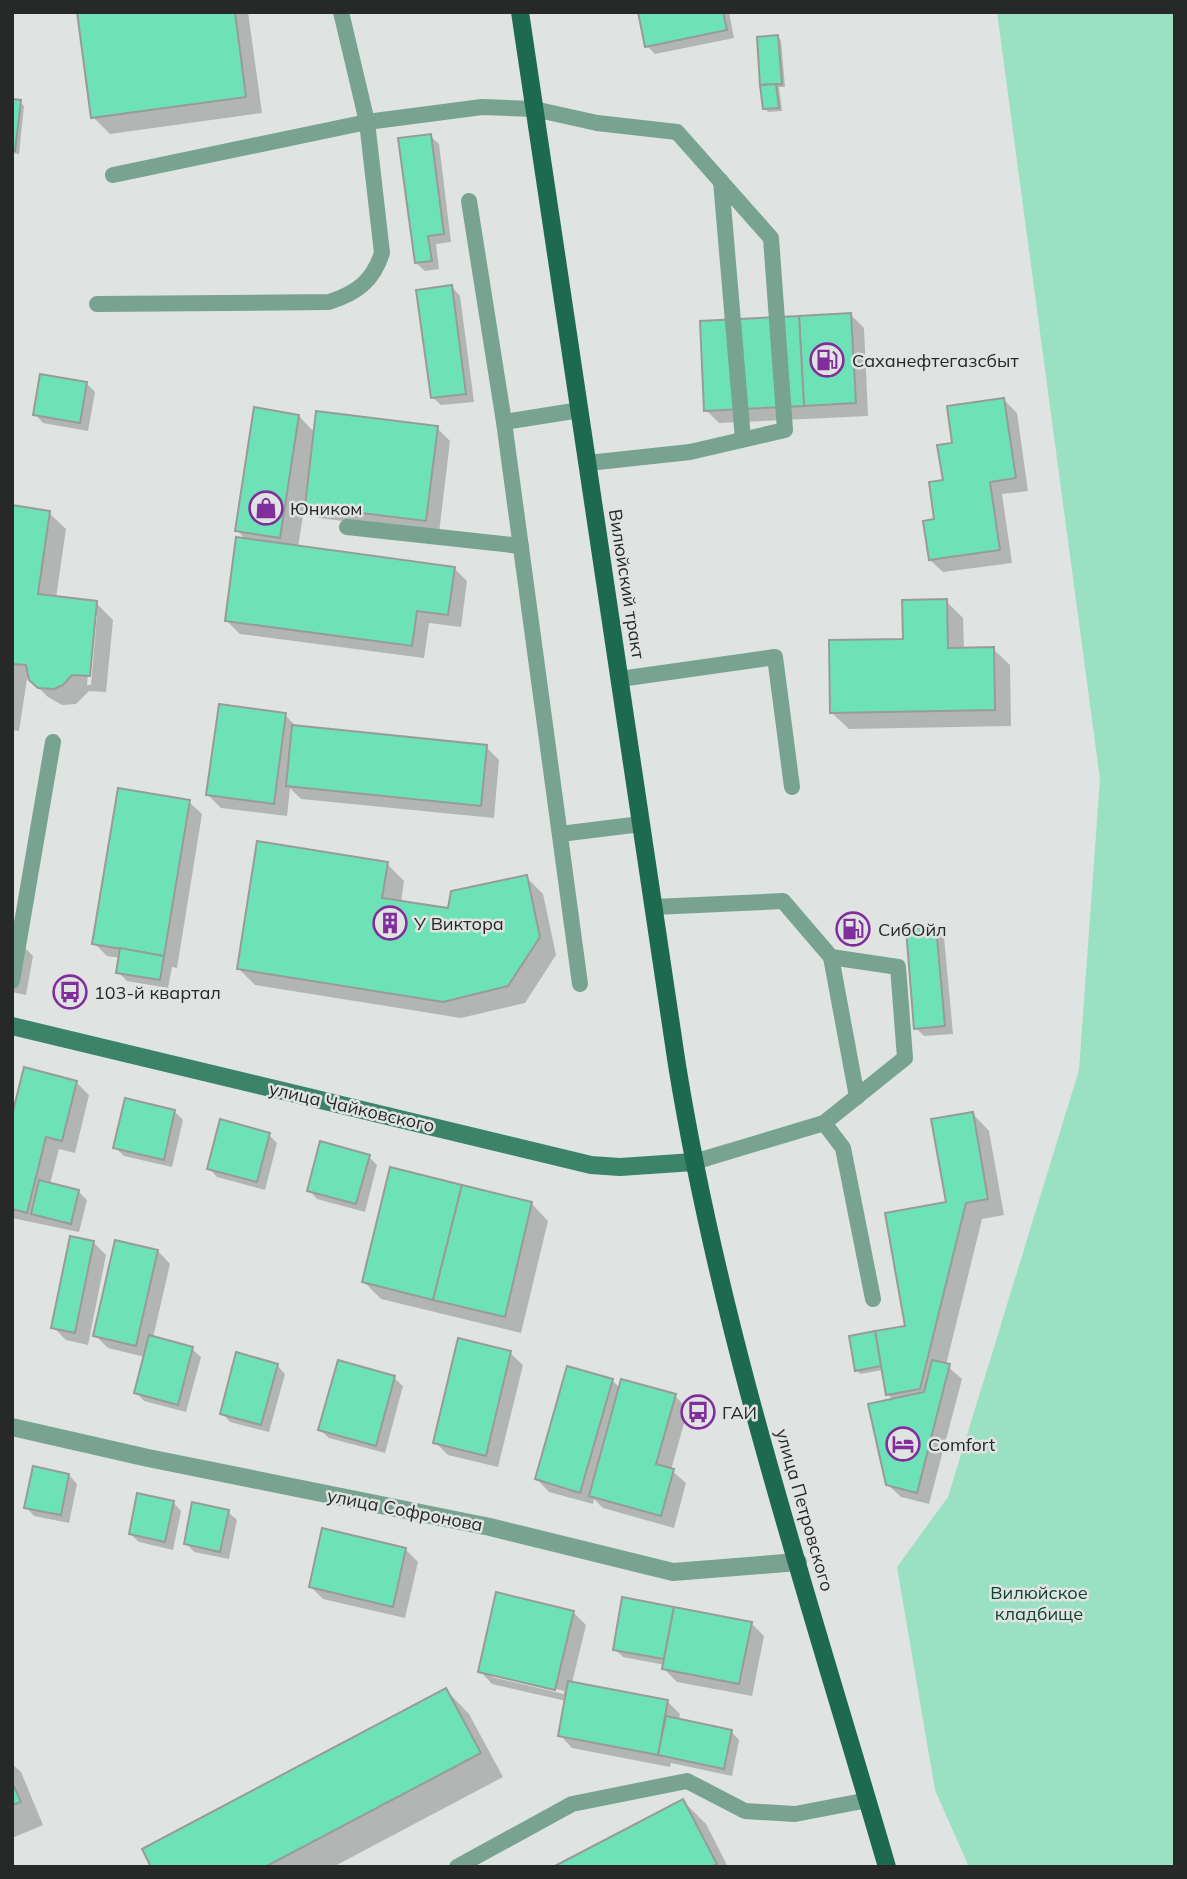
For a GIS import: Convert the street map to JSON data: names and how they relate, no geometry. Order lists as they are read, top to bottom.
{
  "streets": {
    "main road": ["Вилюйский тракт", "улица Чайковского", "улица Петровского"],
    "street": ["улица Софронова"]
  },
  "crossings": [
    ["Вилюйский тракт", "улица Чайковского"],
    ["Вилюйский тракт", "улица Петровского"],
    ["улица Чайковского", "улица Петровского"],
    ["улица Софронова", "улица Петровского"]
  ],
  "parks": ["Вилюйское кладбище"],
  "places": {
    "fuel station": ["Саханефтегазсбыт", "СибОйл"],
    "shop": ["Юником"],
    "building": ["У Виктора"],
    "bus stop": ["103-й квартал", "ГАИ"],
    "hotel": ["Comfort"]
  }
}
